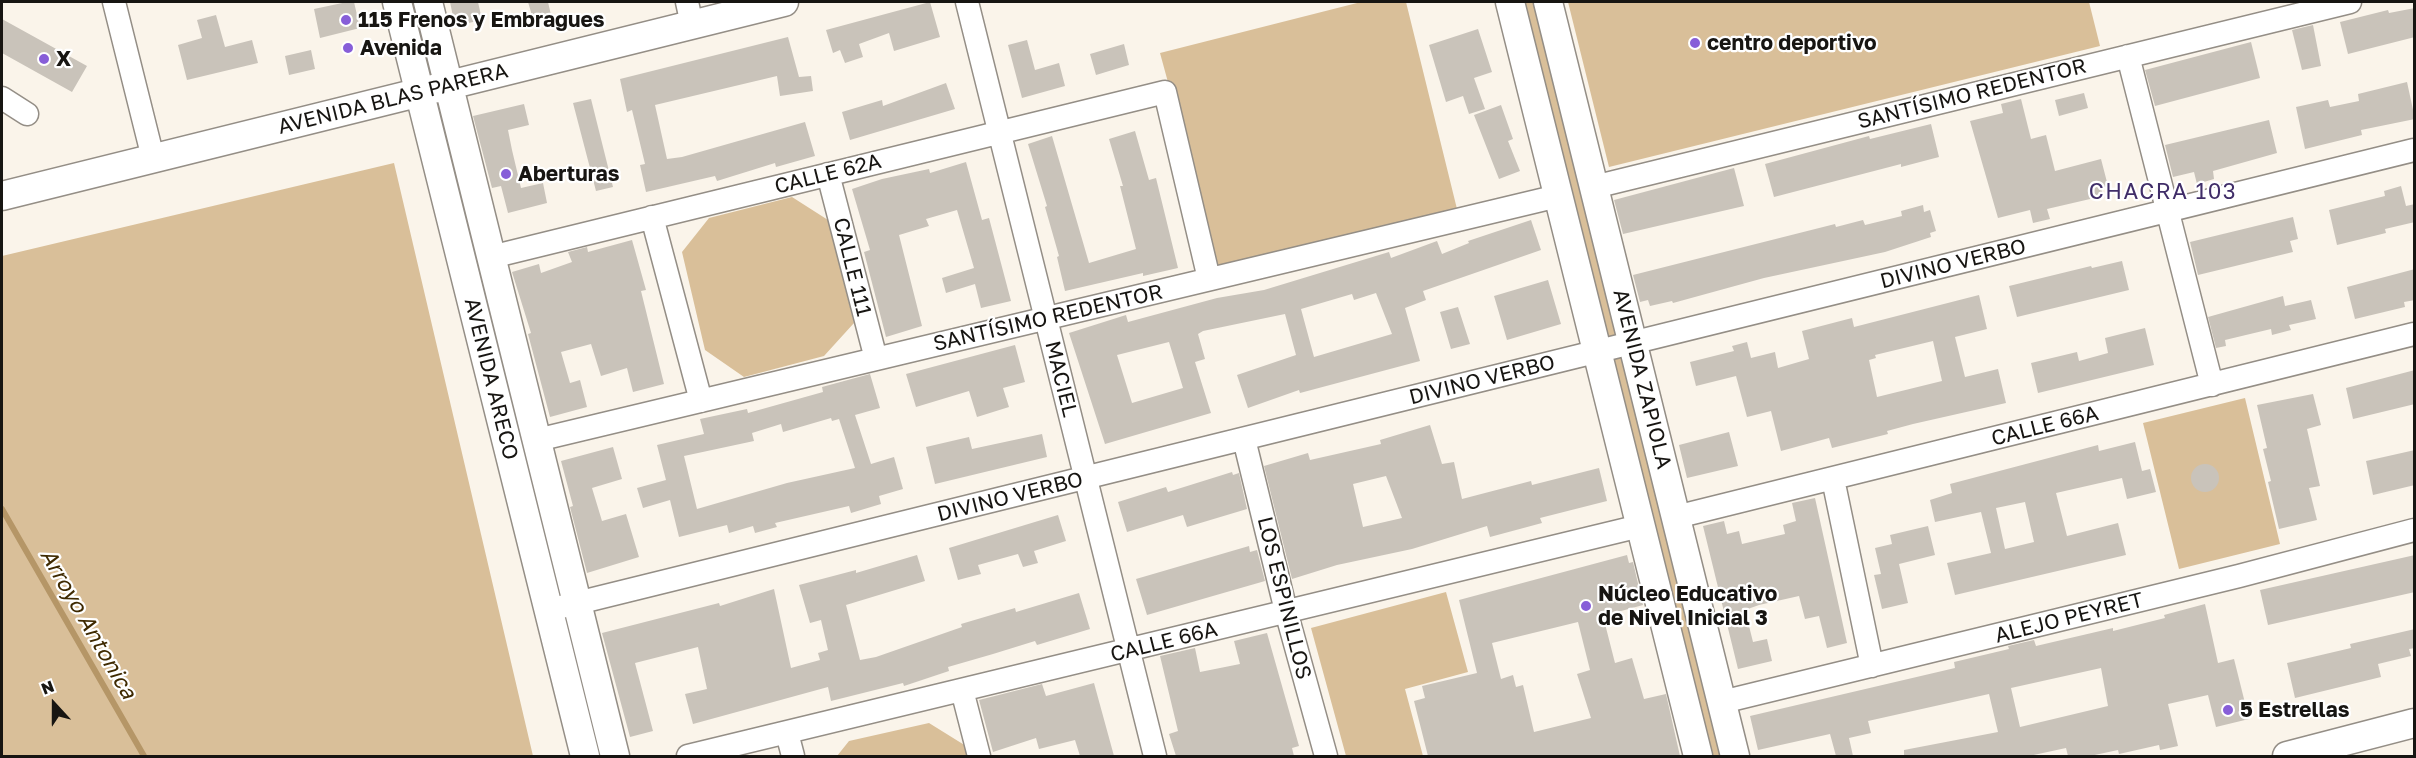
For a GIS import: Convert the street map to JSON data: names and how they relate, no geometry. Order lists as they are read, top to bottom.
{
  "streets": {
    "main road": ["AVENIDA BLAS PARERA", "AVENIDA ARECO", "AVENIDA ZAPIOLA"],
    "street": [
      "SANTÍSIMO REDENTOR",
      "CALLE 62A",
      "DIVINO VERBO",
      "CALLE 111",
      "MACIEL",
      "CALLE 66A",
      "LOS ESPINILLOS",
      "ALEJO PEYRET"
    ]
  },
  "crossings": [
    ["SANTÍSIMO REDENTOR", "CALLE 62A"],
    ["SANTÍSIMO REDENTOR", "CALLE 111"],
    ["SANTÍSIMO REDENTOR", "AVENIDA ARECO"],
    ["SANTÍSIMO REDENTOR", "MACIEL"],
    ["SANTÍSIMO REDENTOR", "AVENIDA ZAPIOLA"],
    ["AVENIDA BLAS PARERA", "AVENIDA ARECO"],
    ["CALLE 62A", "CALLE 111"],
    ["CALLE 62A", "AVENIDA ARECO"],
    ["CALLE 62A", "MACIEL"],
    ["DIVINO VERBO", "AVENIDA ARECO"],
    ["DIVINO VERBO", "MACIEL"],
    ["DIVINO VERBO", "AVENIDA ZAPIOLA"],
    ["DIVINO VERBO", "LOS ESPINILLOS"],
    ["MACIEL", "CALLE 66A"],
    ["AVENIDA ZAPIOLA", "CALLE 66A"],
    ["AVENIDA ZAPIOLA", "ALEJO PEYRET"],
    ["CALLE 66A", "LOS ESPINILLOS"]
  ],
  "districts": ["CHACRA 103"],
  "water": ["Arroyo Antonica"],
  "places": [
    "115 Frenos y Embragues",
    "centro deportivo",
    "Avenida",
    "X",
    "Aberturas",
    "Núcleo Educativo de Nivel Inicial 3",
    "5 Estrellas"
  ],
  "north": "top"
}
